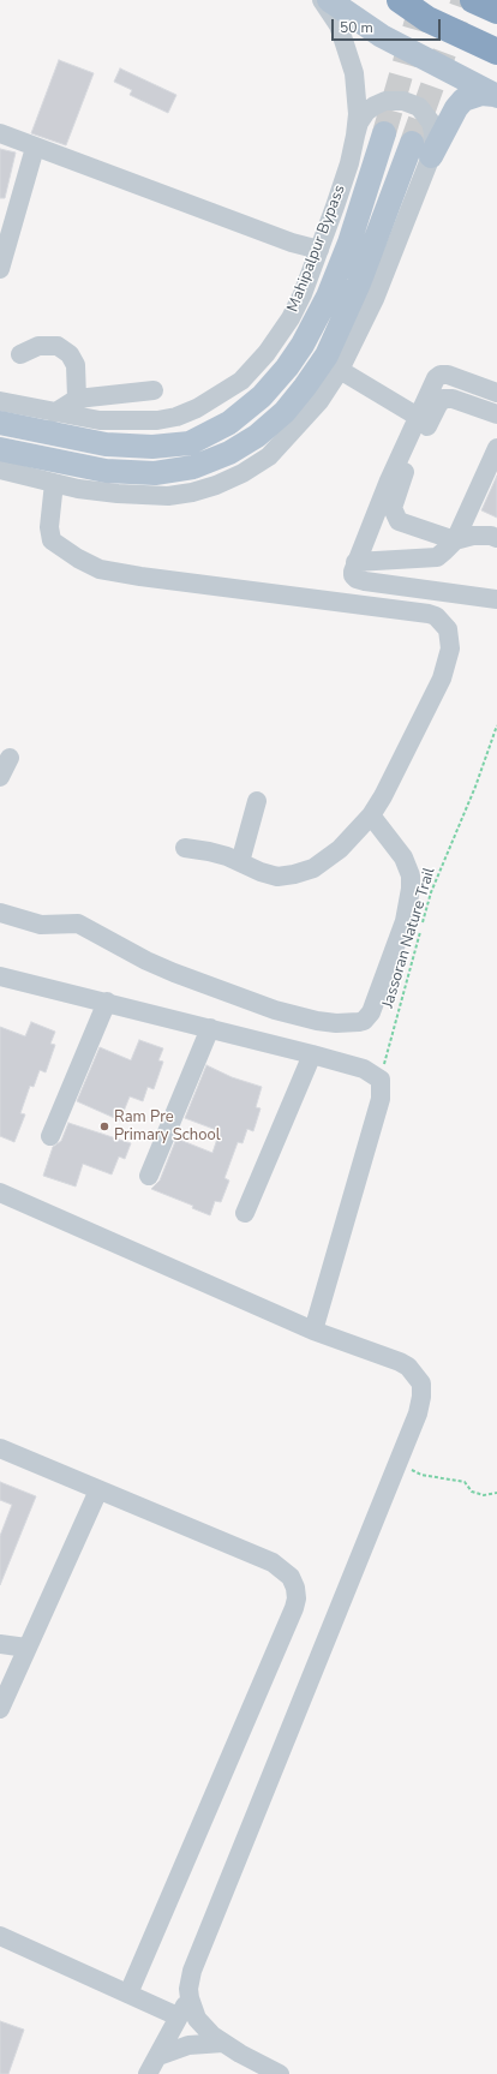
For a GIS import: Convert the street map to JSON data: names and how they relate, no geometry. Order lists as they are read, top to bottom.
{
  "streets": {
    "street": ["Mahipalpur Bypass"],
    "path": ["Jassoran Nature Trail"]
  },
  "places": ["Ram Pre Primary School"],
  "scale_bar": "50 m"
}
